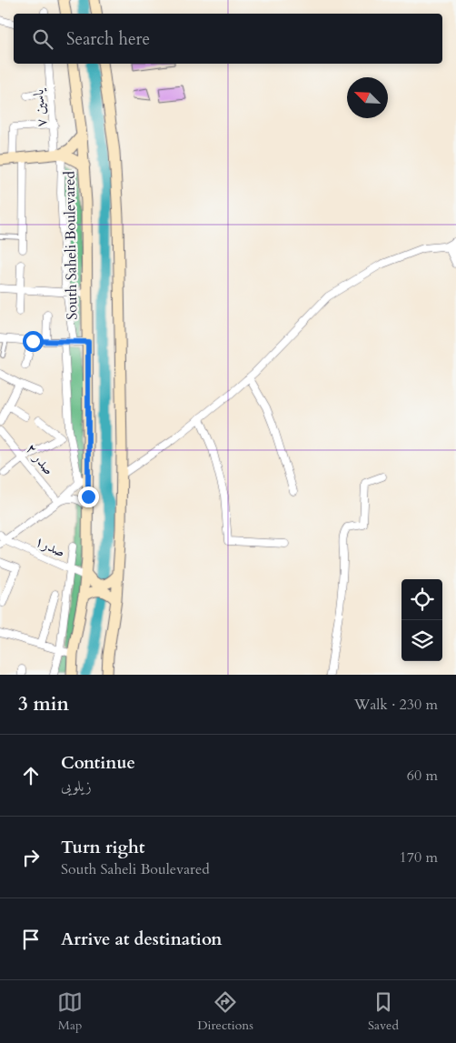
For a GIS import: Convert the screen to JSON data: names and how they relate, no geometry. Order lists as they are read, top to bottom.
{
  "streets": {
    "main road": ["South Saheli Boulevared"],
    "street": ["یاسین ۷", "صدر ۲", "صدر۱"]
  },
  "crossings": [
    ["South Saheli Boulevared", "صدر۱"]
  ],
  "north": "top left",
  "page": {
    "search": "Search here",
    "heading": ["3 min", "Walk · 230 m"],
    "list": [
      ["Continue", "زیلویی", "60 m"],
      ["Turn right", "South Saheli Boulevared", "170 m"],
      "Arrive at destination"
    ],
    "nav": ["Map", "Directions", "Saved"]
  }
}
